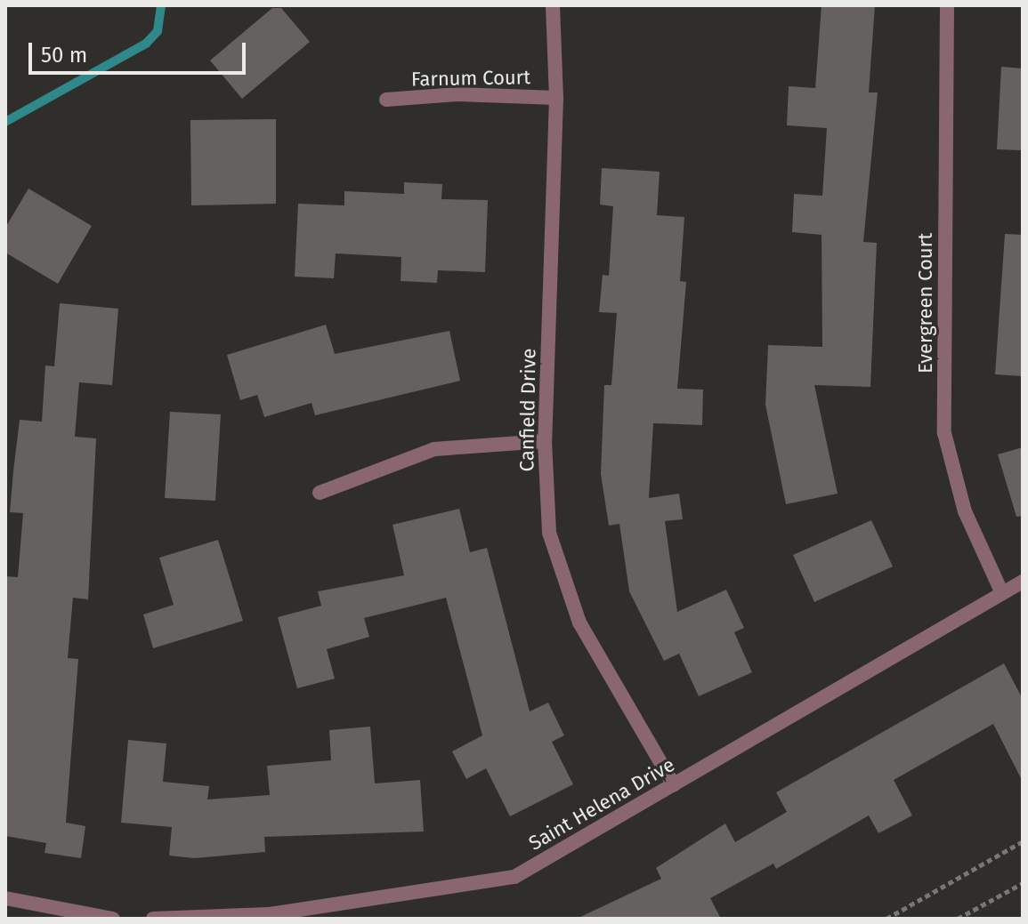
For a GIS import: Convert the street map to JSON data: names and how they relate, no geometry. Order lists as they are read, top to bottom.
{
  "streets": {
    "street": [
      "Farnum Court",
      "Evergreen Court",
      "Canfield Drive",
      "Saint Helena Drive"
    ]
  },
  "crossings": [
    ["Farnum Court", "Canfield Drive"],
    ["Evergreen Court", "Saint Helena Drive"],
    ["Canfield Drive", "Saint Helena Drive"]
  ],
  "scale_bar": "50 m"
}
